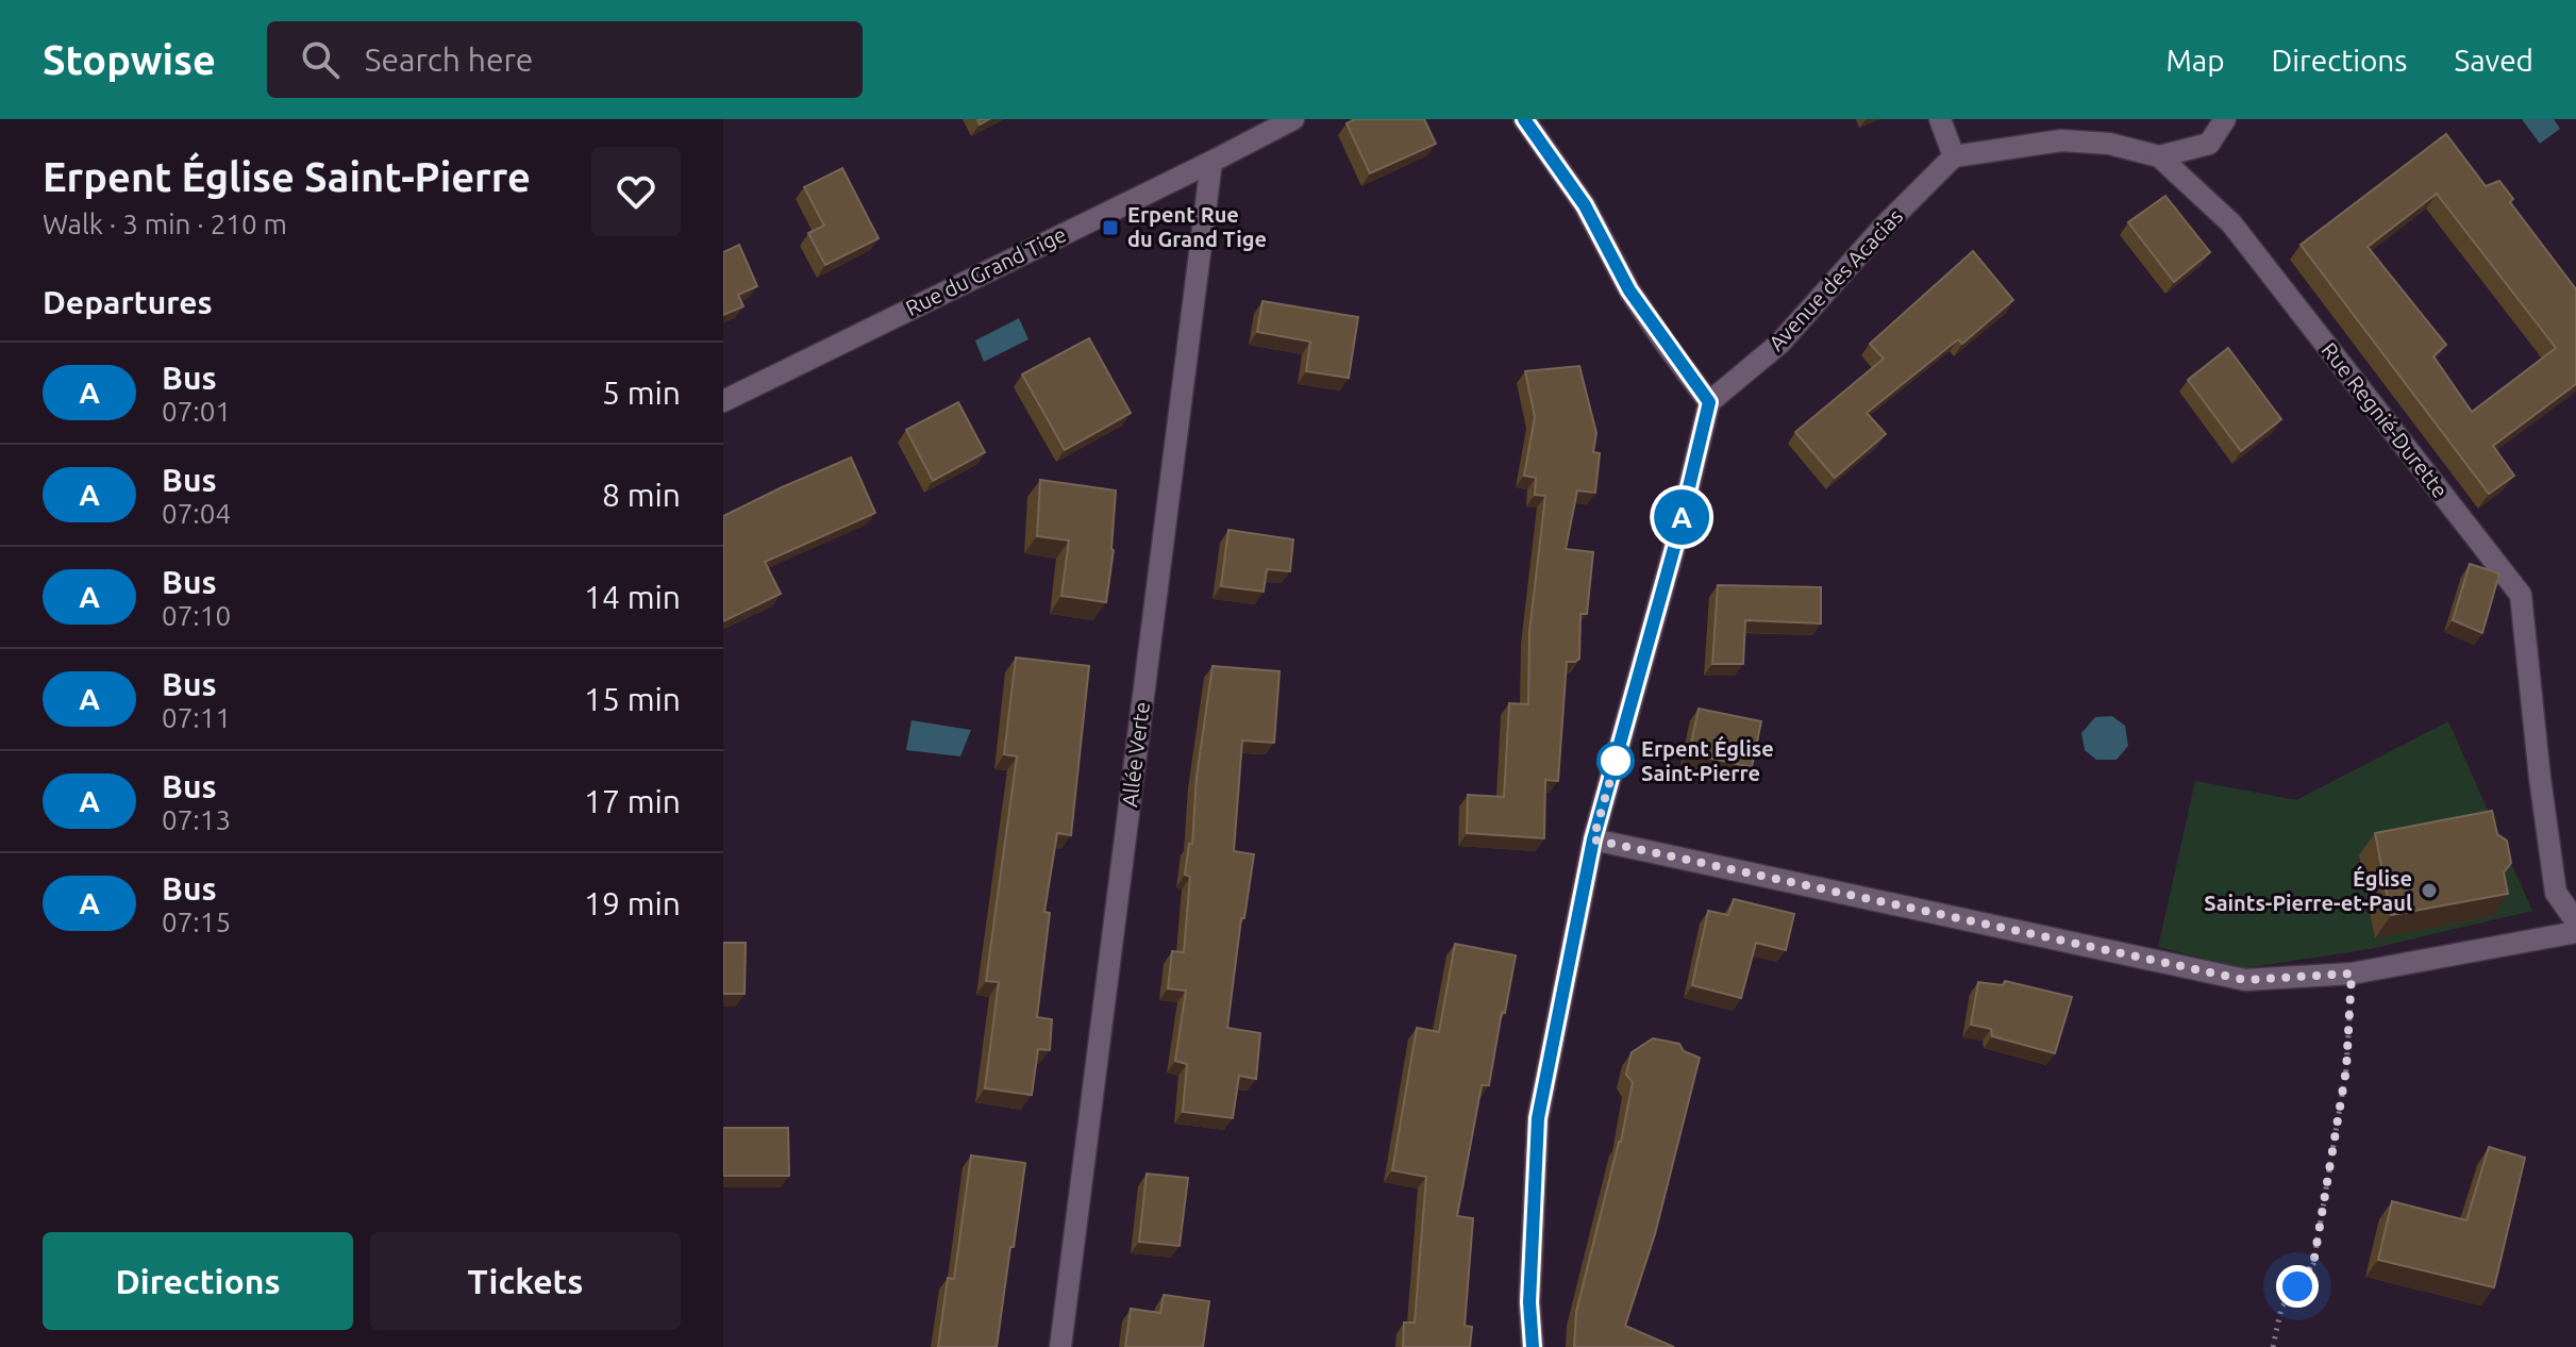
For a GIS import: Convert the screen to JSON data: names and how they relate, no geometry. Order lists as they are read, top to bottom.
{
  "streets": {
    "street": [
      "Rue du Grand Tige",
      "Avenue des Acacias",
      "Rue Regnié-Durette",
      "Allée Verte"
    ]
  },
  "crossings": [
    ["Rue du Grand Tige", "Allée Verte"],
    ["Avenue des Acacias", "Rue Regnié-Durette"]
  ],
  "places": {
    "transit": ["Erpent Rue du Grand Tige"],
    "other": ["Erpent Église Saint-Pierre", "Église Saints-Pierre-et-Paul"]
  },
  "lines": ["bus line A"],
  "page": {
    "header": "Stopwise",
    "search": "Search here",
    "nav": ["Map", "Directions", "Saved"],
    "heading": [
      ["Erpent Église Saint-Pierre", "Walk · 3 min · 210 m"],
      "Departures"
    ],
    "on_map": "A",
    "list": [
      {
        "mark": "A",
        "name": "Bus",
        "note": "07:01",
        "value": "5 min"
      },
      {
        "mark": "A",
        "name": "Bus",
        "note": "07:04",
        "value": "8 min"
      },
      {
        "mark": "A",
        "name": "Bus",
        "note": "07:10",
        "value": "14 min"
      },
      {
        "mark": "A",
        "name": "Bus",
        "note": "07:11",
        "value": "15 min"
      },
      {
        "mark": "A",
        "name": "Bus",
        "note": "07:13",
        "value": "17 min"
      },
      {
        "mark": "A",
        "name": "Bus",
        "note": "07:15",
        "value": "19 min"
      }
    ],
    "buttons": ["Directions", "Tickets"]
  }
}
